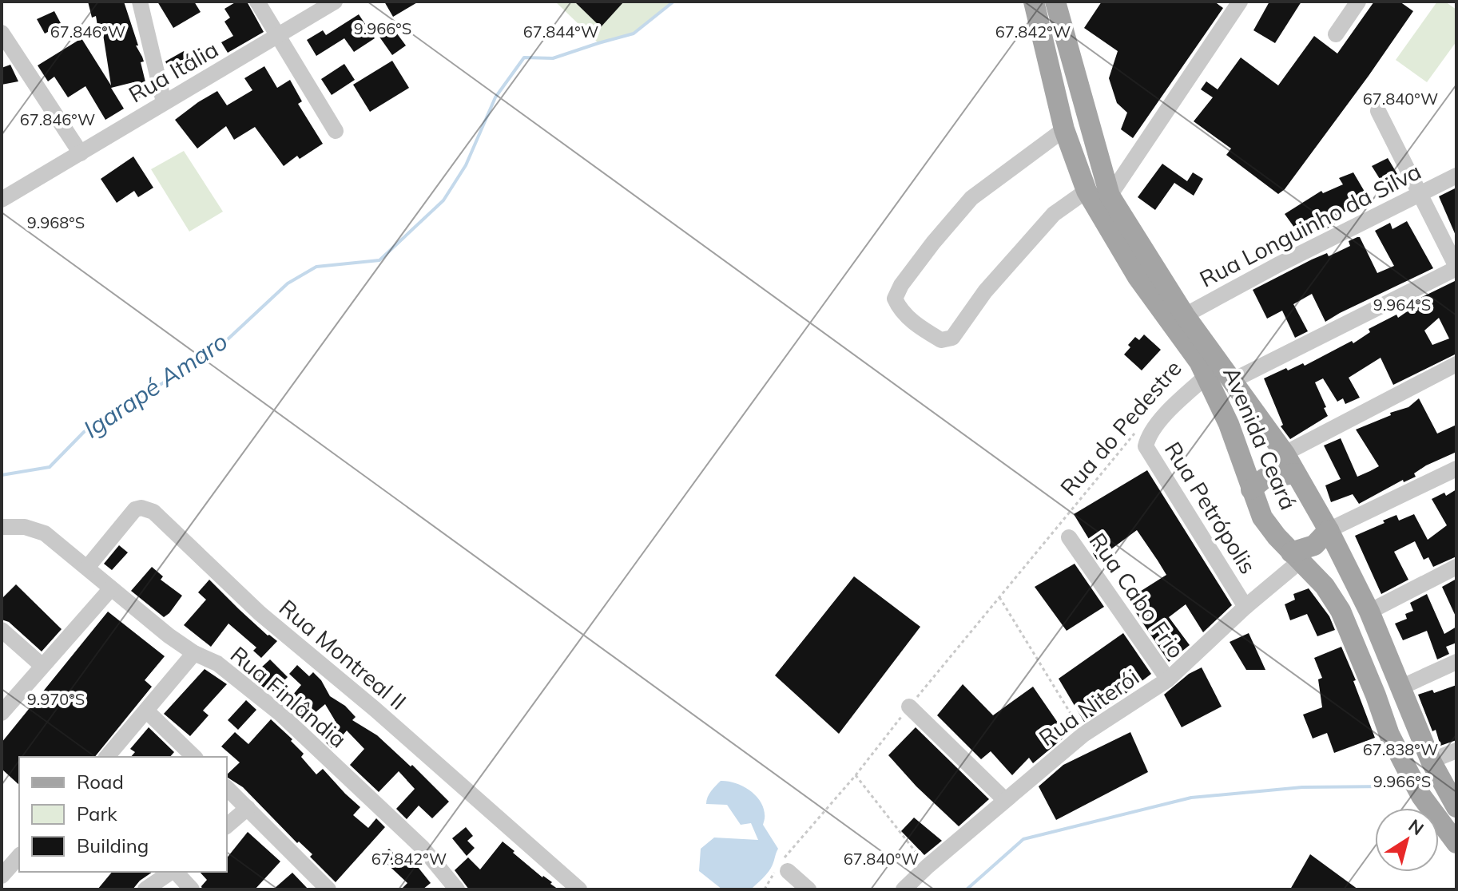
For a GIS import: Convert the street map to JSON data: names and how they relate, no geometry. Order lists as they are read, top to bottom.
{
  "streets": {
    "main road": ["Avenida Ceará"],
    "street": [
      "Rua Itália",
      "Rua Longuinho da Silva",
      "Rua Petrópolis",
      "Rua Cabo Frio",
      "Rua Montreal II",
      "Rua Finlândia",
      "Rua Niterói"
    ],
    "path": ["Rua do Pedestre"]
  },
  "crossings": [
    ["Rua Longuinho da Silva", "Avenida Ceará"],
    ["Avenida Ceará", "Rua Petrópolis"],
    ["Avenida Ceará", "Rua Niterói"],
    ["Rua Petrópolis", "Rua Niterói"],
    ["Rua Cabo Frio", "Rua Niterói"],
    ["Rua Montreal II", "Rua Finlândia"]
  ],
  "water": ["Igarapé Amaro"],
  "legend": ["Road", "Park", "Building"],
  "north": "top right",
  "coordinates": [
    "9.966°S",
    "67.846°W",
    "67.844°W",
    "67.842°W",
    "67.840°W",
    "9.968°S",
    "9.964°S",
    "9.970°S",
    "67.838°W"
  ]
}
